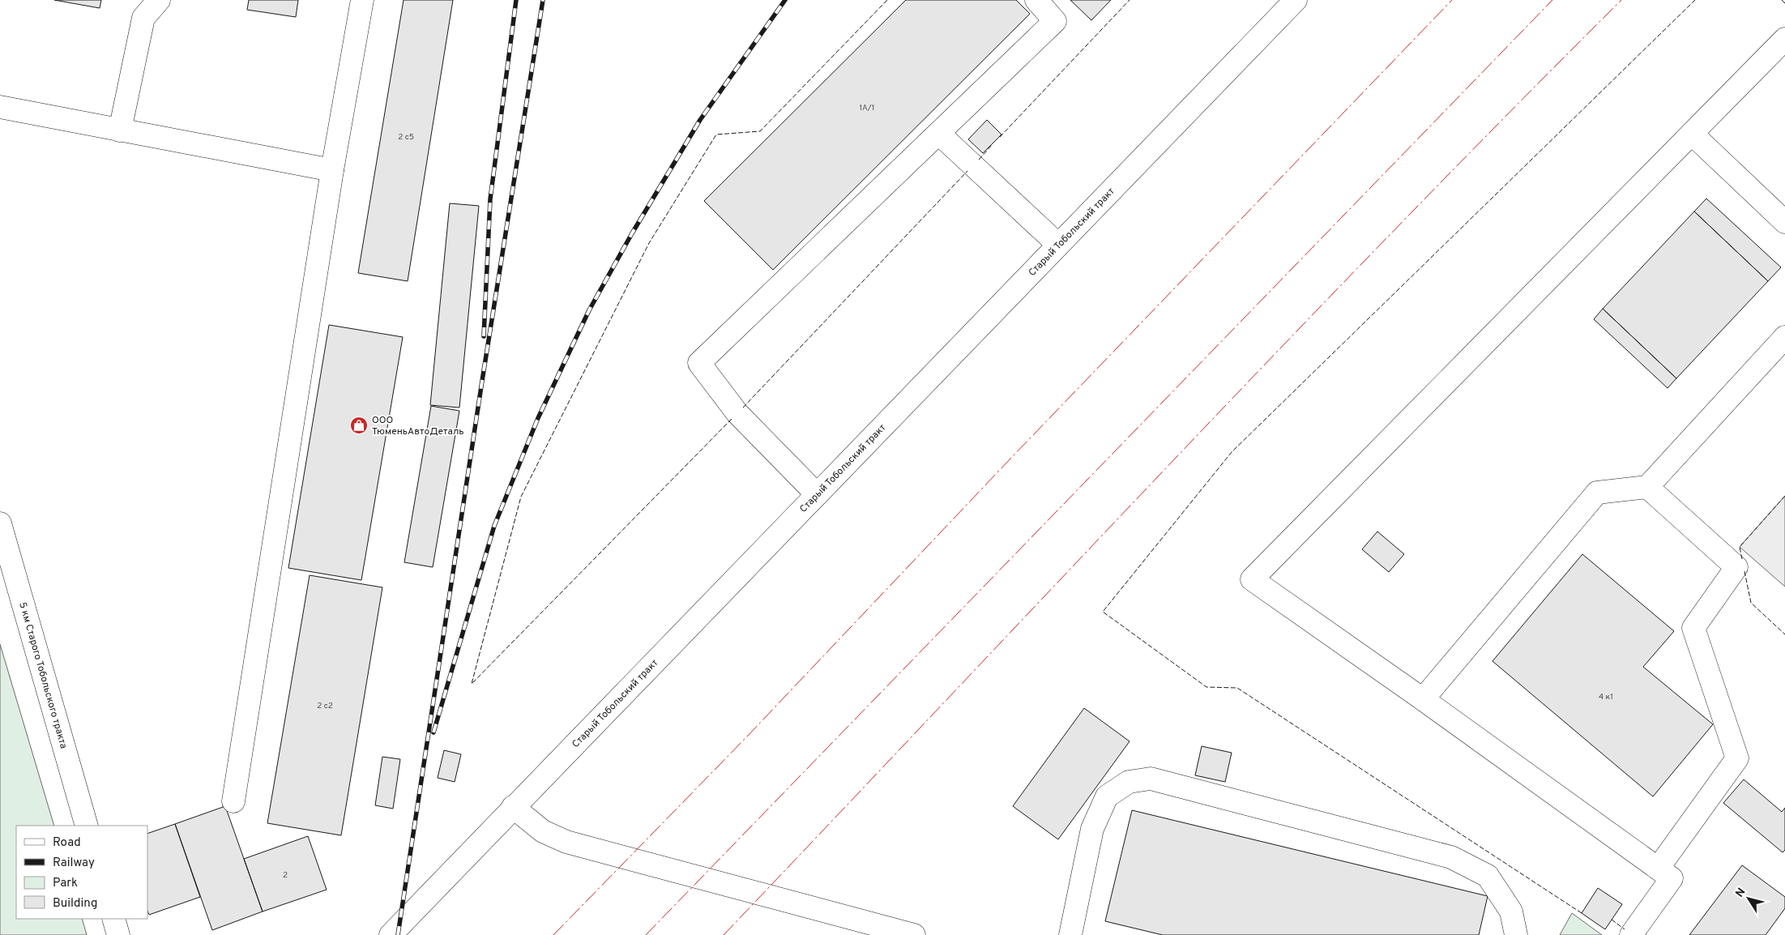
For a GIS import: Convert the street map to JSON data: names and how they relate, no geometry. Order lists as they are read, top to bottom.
{
  "streets": {
    "street": ["Старый Тобольский тракт", "5 км Старого Тобольского тракта"]
  },
  "places": {
    "shop": ["ООО ТюменьАвтоДеталь"]
  },
  "house_numbers": [
    "1А/1",
    "2 с5",
    "4 к1",
    "2 с2",
    "2"
  ],
  "legend": [
    "Road",
    "Railway",
    "Park",
    "Building"
  ],
  "north": "top left"
}
